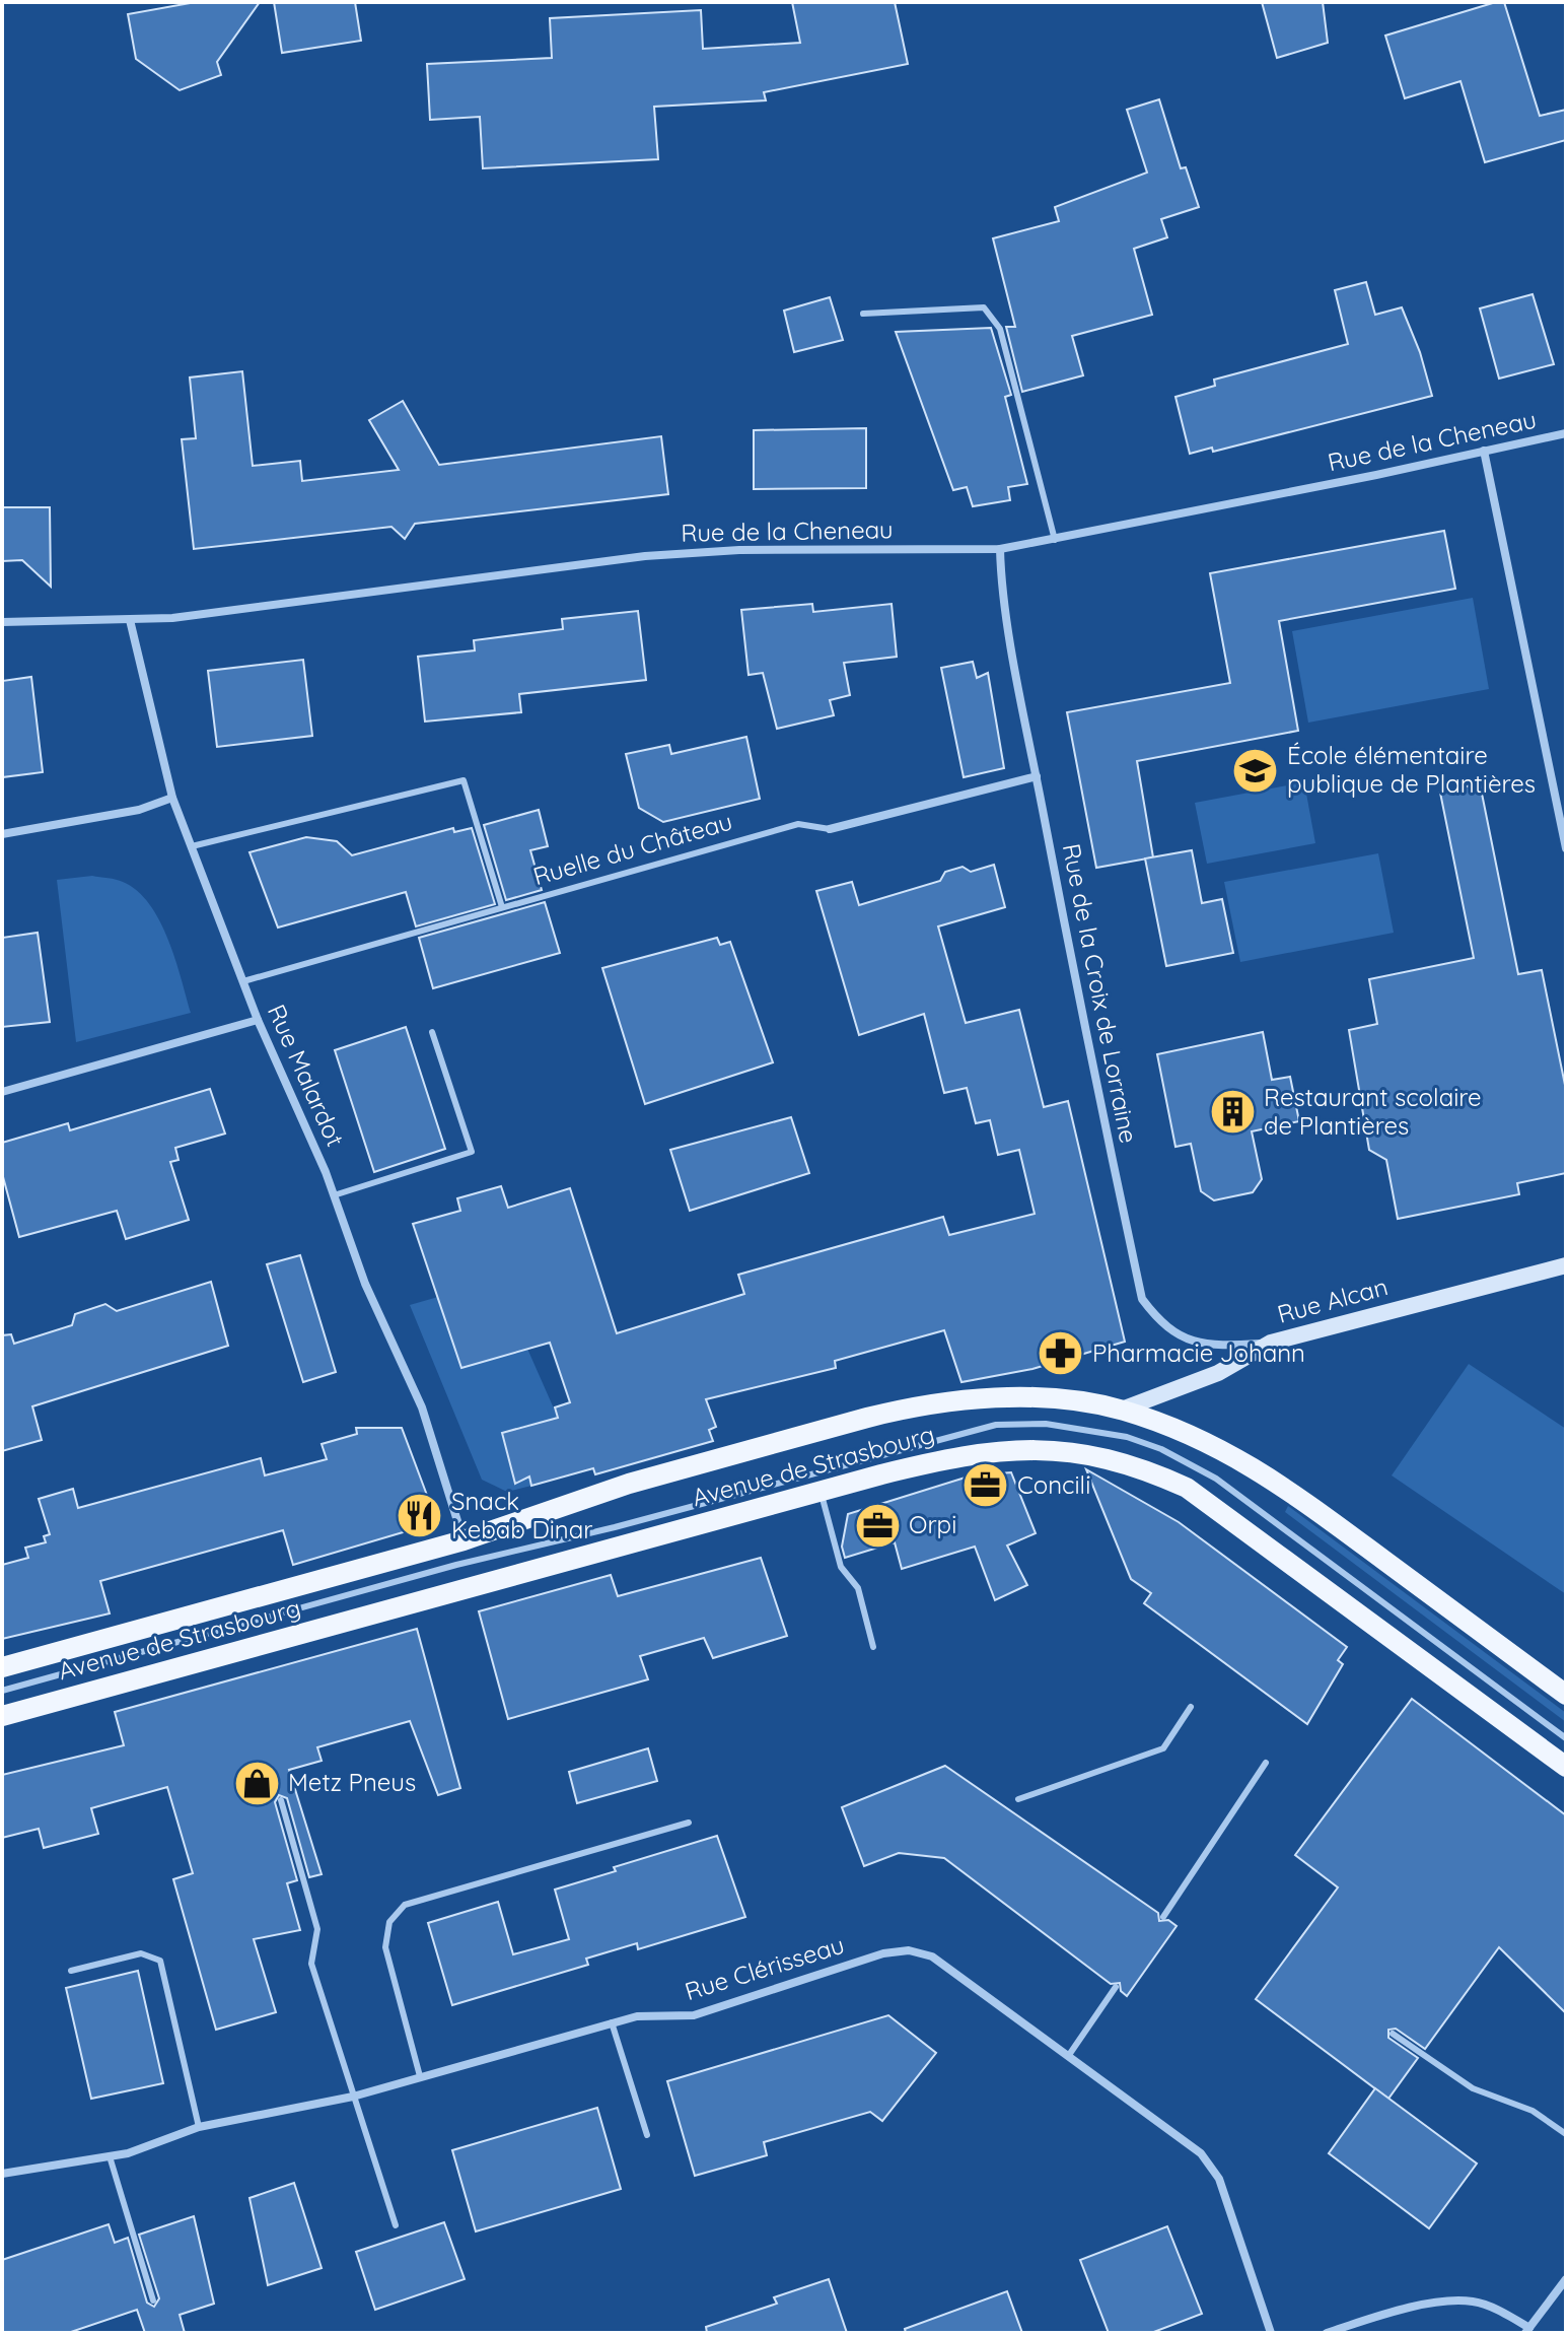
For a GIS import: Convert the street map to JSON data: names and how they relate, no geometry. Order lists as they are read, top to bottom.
{
  "streets": {
    "main road": ["Avenue de Strasbourg"],
    "street": [
      "Rue de la Cheneau",
      "Ruelle du Château",
      "Rue de la Croix de Lorraine",
      "Rue Malardot",
      "Rue Alcan",
      "Rue Clérisseau"
    ]
  },
  "crossings": [
    ["Rue de la Cheneau", "Rue de la Croix de Lorraine"],
    ["Rue de la Cheneau", "Rue Malardot"],
    ["Ruelle du Château", "Rue de la Croix de Lorraine"],
    ["Ruelle du Château", "Rue Malardot"],
    ["Rue de la Croix de Lorraine", "Rue Alcan"],
    ["Rue Malardot", "Avenue de Strasbourg"],
    ["Rue Alcan", "Avenue de Strasbourg"]
  ],
  "places": {
    "school or university": ["École élémentaire publique de Plantières"],
    "building": ["Restaurant scolaire de Plantières"],
    "pharmacy": ["Pharmacie Johann"],
    "office": ["Concili", "Orpi"],
    "restaurant": ["Snack Kebab Dinar"],
    "shop": ["Metz Pneus"]
  }
}
